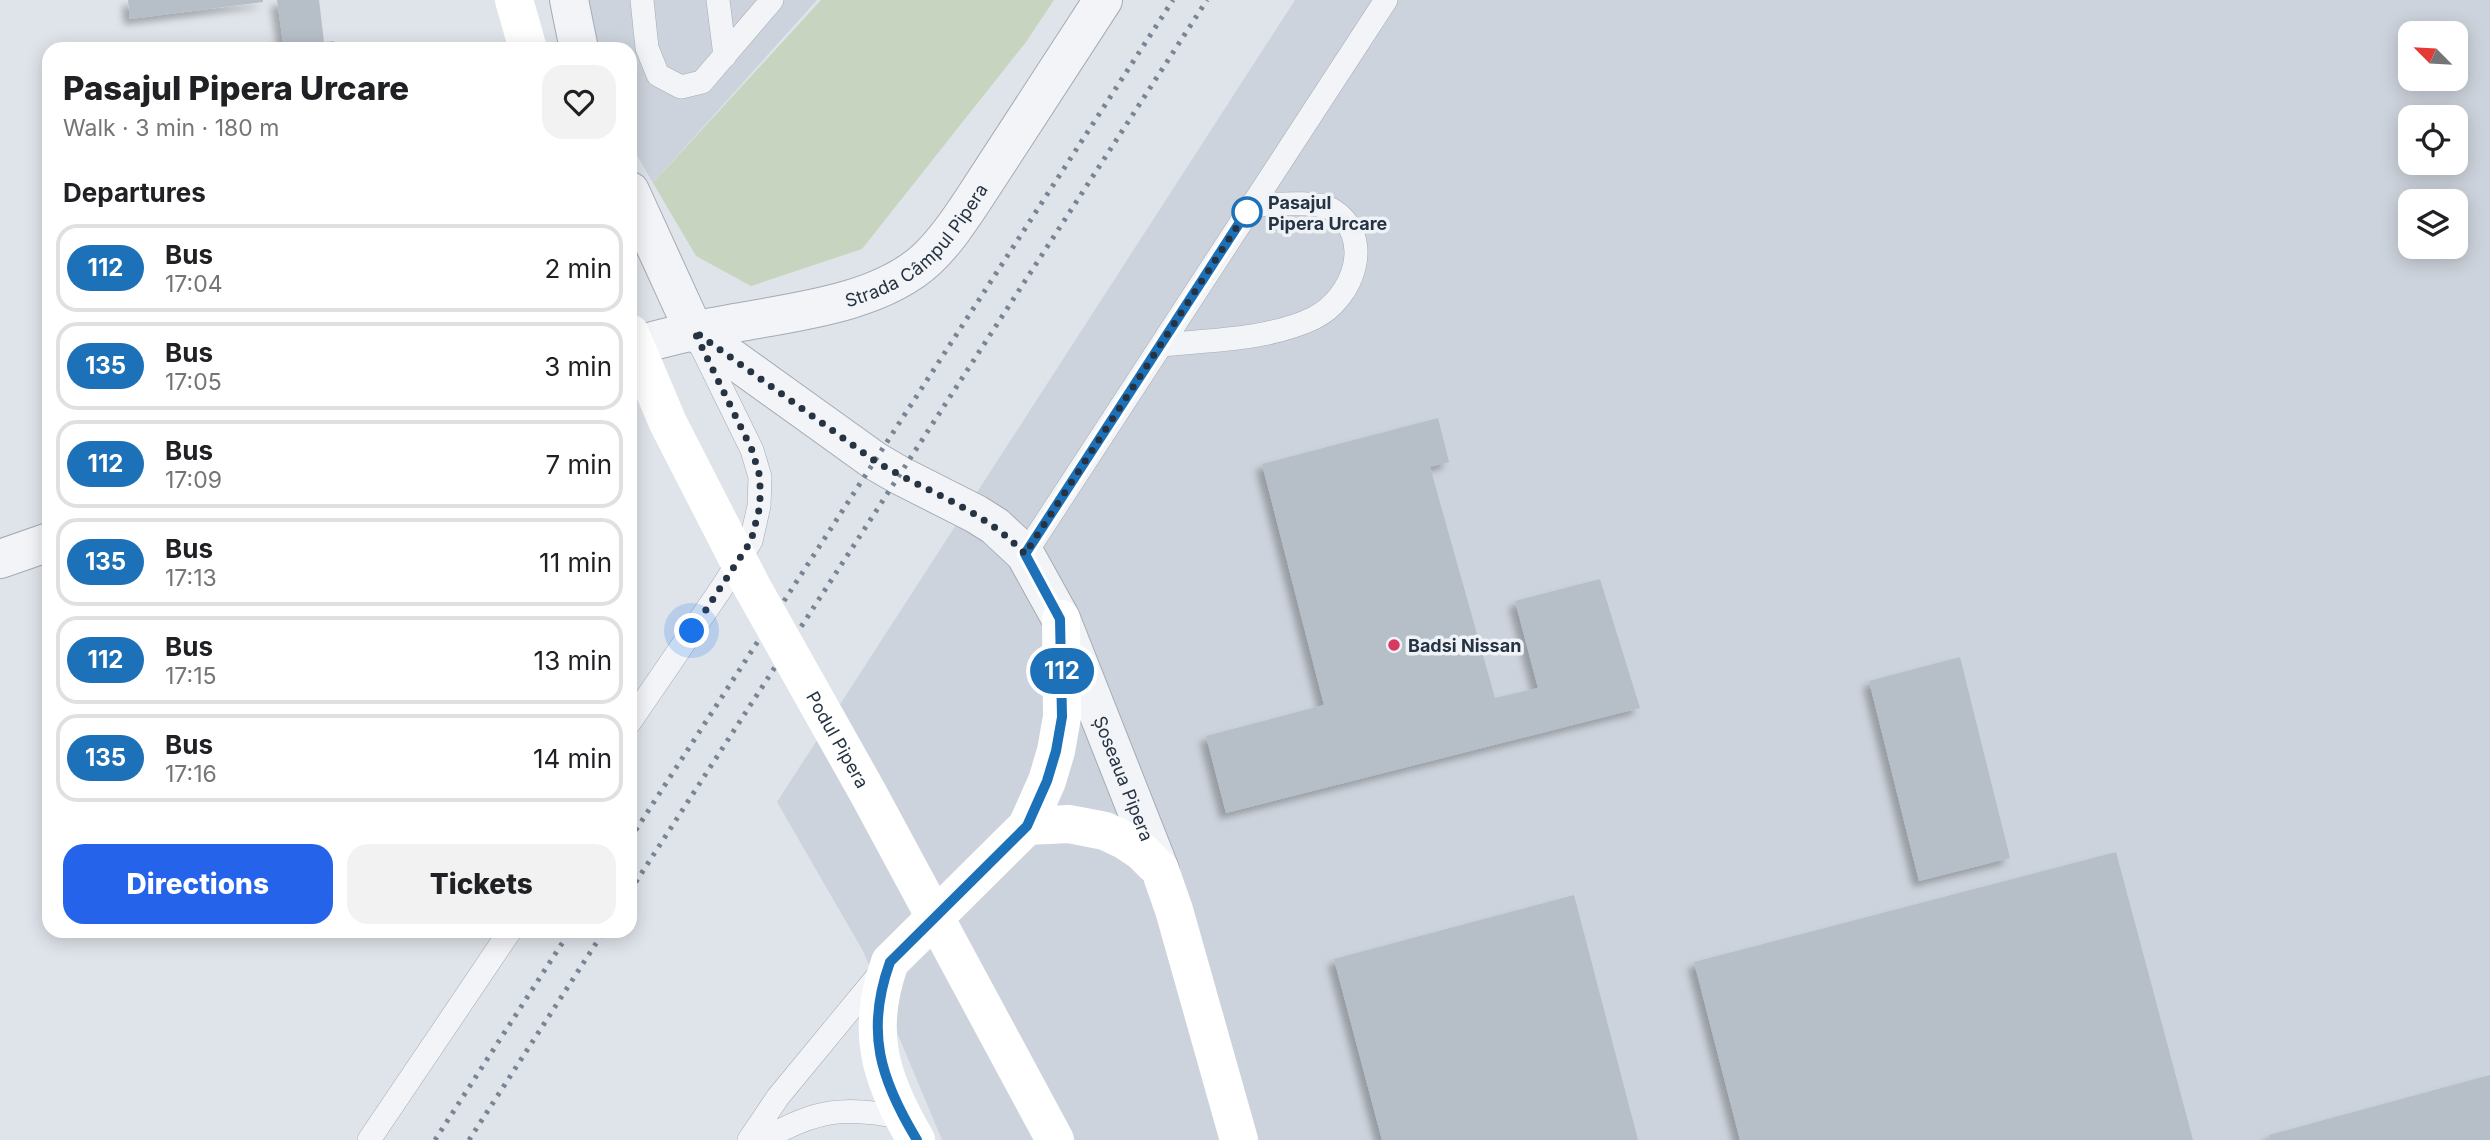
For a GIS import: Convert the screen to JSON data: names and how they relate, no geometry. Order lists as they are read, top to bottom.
{
  "streets": {
    "main road": ["Podul Pipera"],
    "street": ["Strada Câmpul Pipera", "Șoseaua Pipera"]
  },
  "crossings": [
    ["Strada Câmpul Pipera", "Șoseaua Pipera"]
  ],
  "places": ["Pasajul Pipera Urcare", "Badsi Nissan"],
  "lines": ["bus line 112"],
  "north": "top left",
  "page": {
    "on_map": "112",
    "heading": [
      ["Pasajul Pipera Urcare", "Walk · 3 min · 180 m"],
      "Departures"
    ],
    "list": [
      {
        "mark": "112",
        "name": "Bus",
        "note": "17:04",
        "value": "2 min"
      },
      {
        "mark": "135",
        "name": "Bus",
        "note": "17:05",
        "value": "3 min"
      },
      {
        "mark": "112",
        "name": "Bus",
        "note": "17:09",
        "value": "7 min"
      },
      {
        "mark": "135",
        "name": "Bus",
        "note": "17:13",
        "value": "11 min"
      },
      {
        "mark": "112",
        "name": "Bus",
        "note": "17:15",
        "value": "13 min"
      },
      {
        "mark": "135",
        "name": "Bus",
        "note": "17:16",
        "value": "14 min"
      }
    ],
    "buttons": ["Directions", "Tickets"]
  }
}
